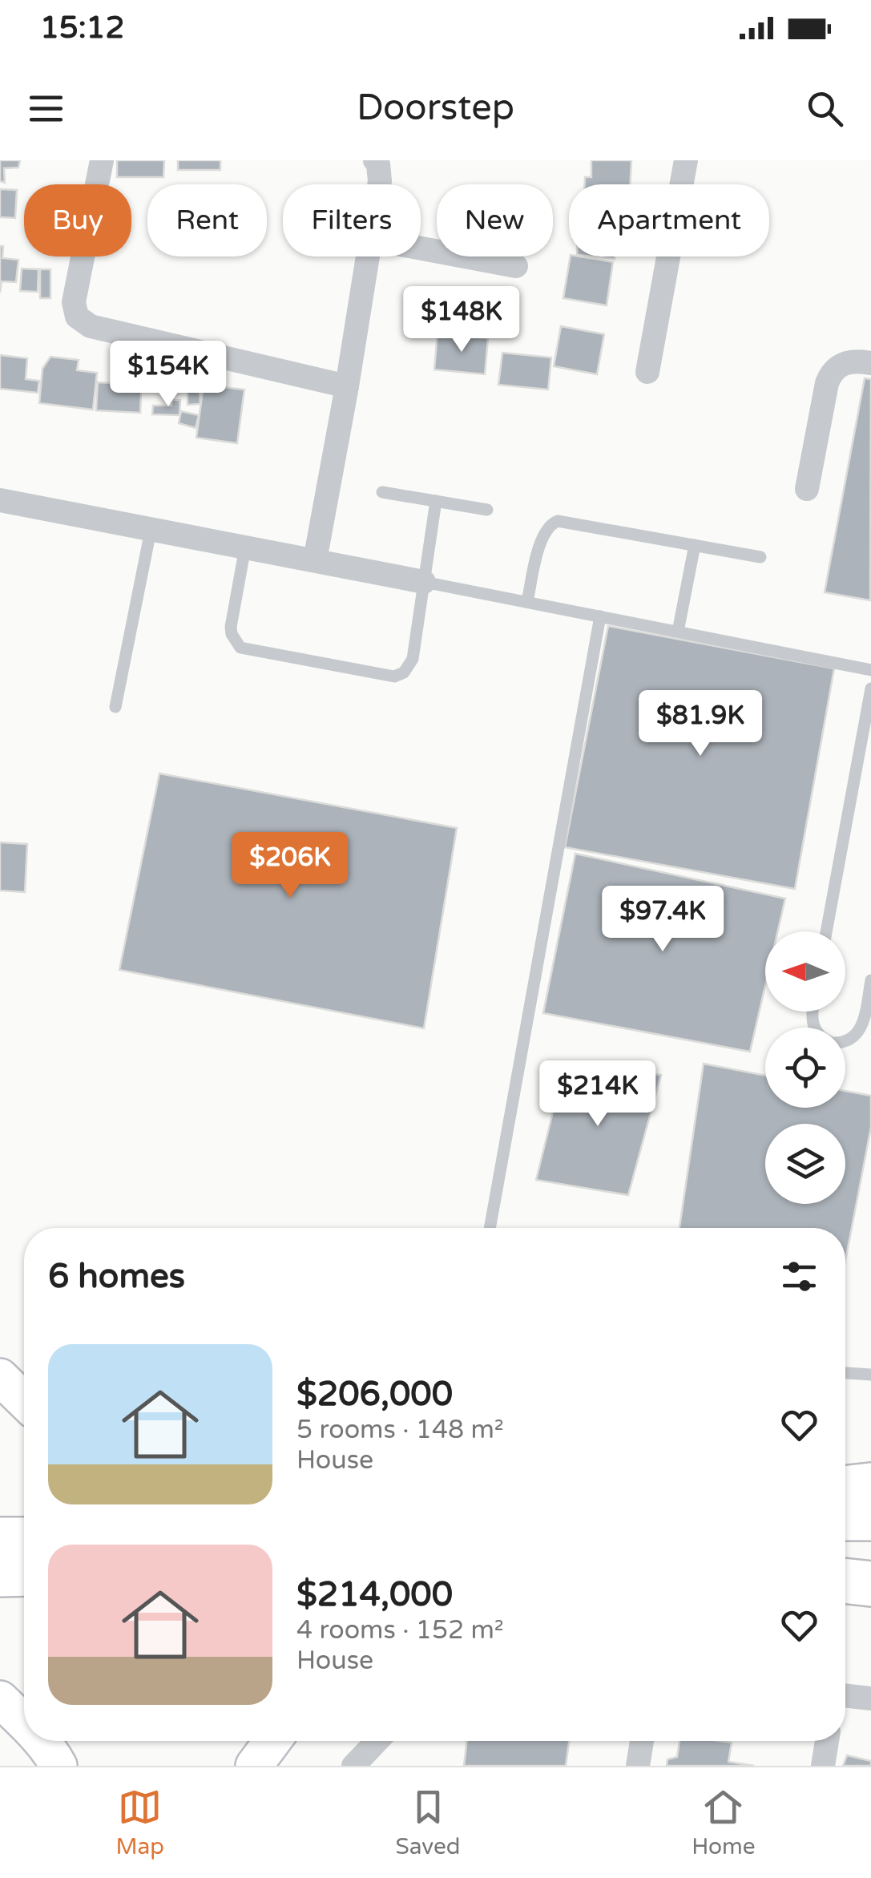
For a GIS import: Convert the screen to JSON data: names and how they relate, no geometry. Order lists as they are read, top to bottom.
{
  "north": "left",
  "page": {
    "status": "15:12",
    "header": "Doorstep",
    "chip": [
      "Buy",
      "Rent",
      "Filters",
      "New",
      "Apartment"
    ],
    "price": [
      "$148K",
      "$154K",
      "$81.9K",
      "$206K",
      "$97.4K",
      "$214K"
    ],
    "heading": "6 homes",
    "list": [
      {
        "name": "$206,000",
        "note": "5 rooms · 148 m² · House"
      },
      {
        "name": "$214,000",
        "note": "4 rooms · 152 m² · House"
      }
    ],
    "tabs": ["Map", "Saved", "Home"]
  }
}
